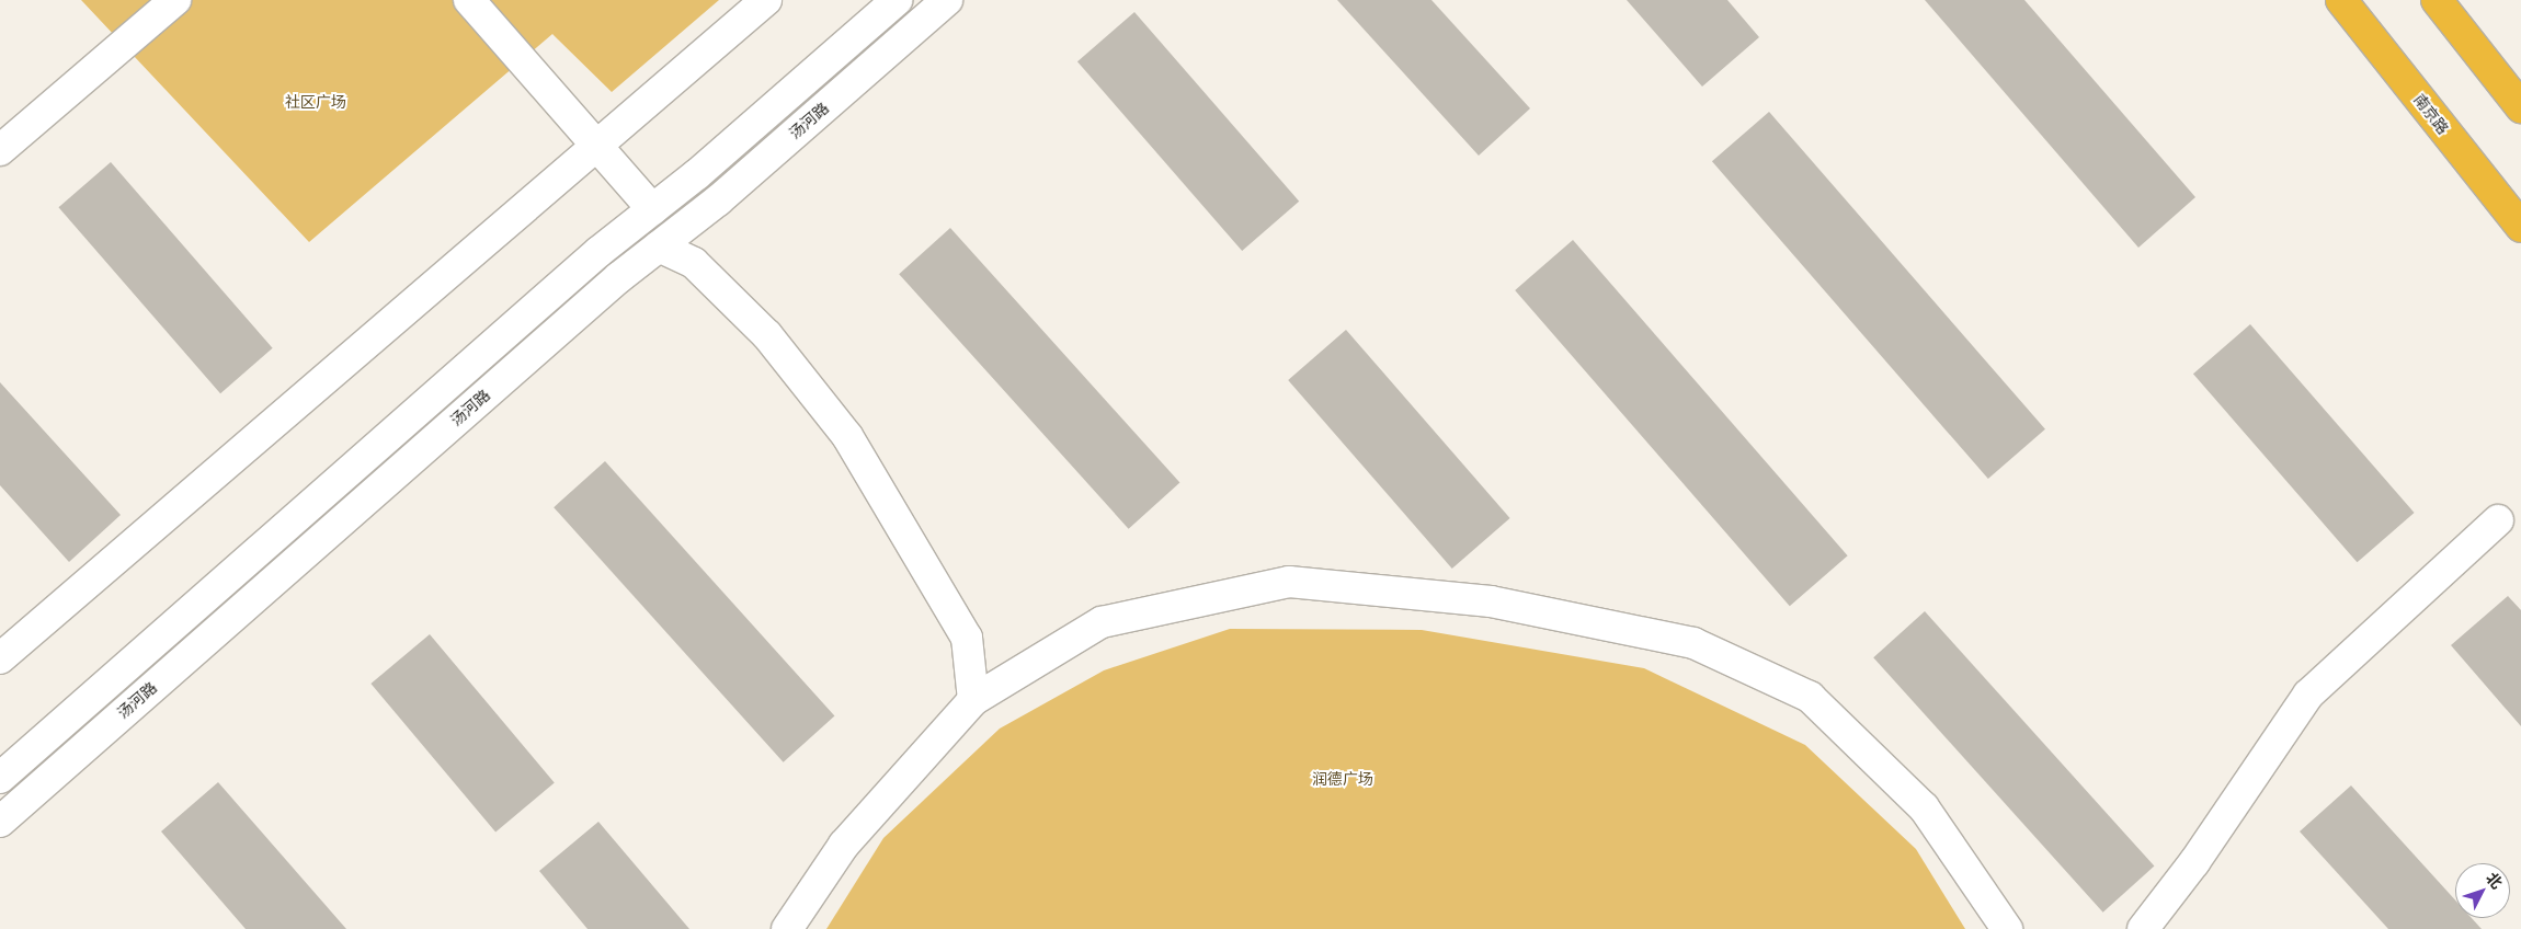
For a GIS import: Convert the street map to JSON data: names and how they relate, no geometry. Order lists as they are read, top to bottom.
{
  "streets": {
    "highway": ["南京路"],
    "street": ["汤河路"]
  },
  "parks": ["社区广场", "润德广场"],
  "north": "top right"
}
